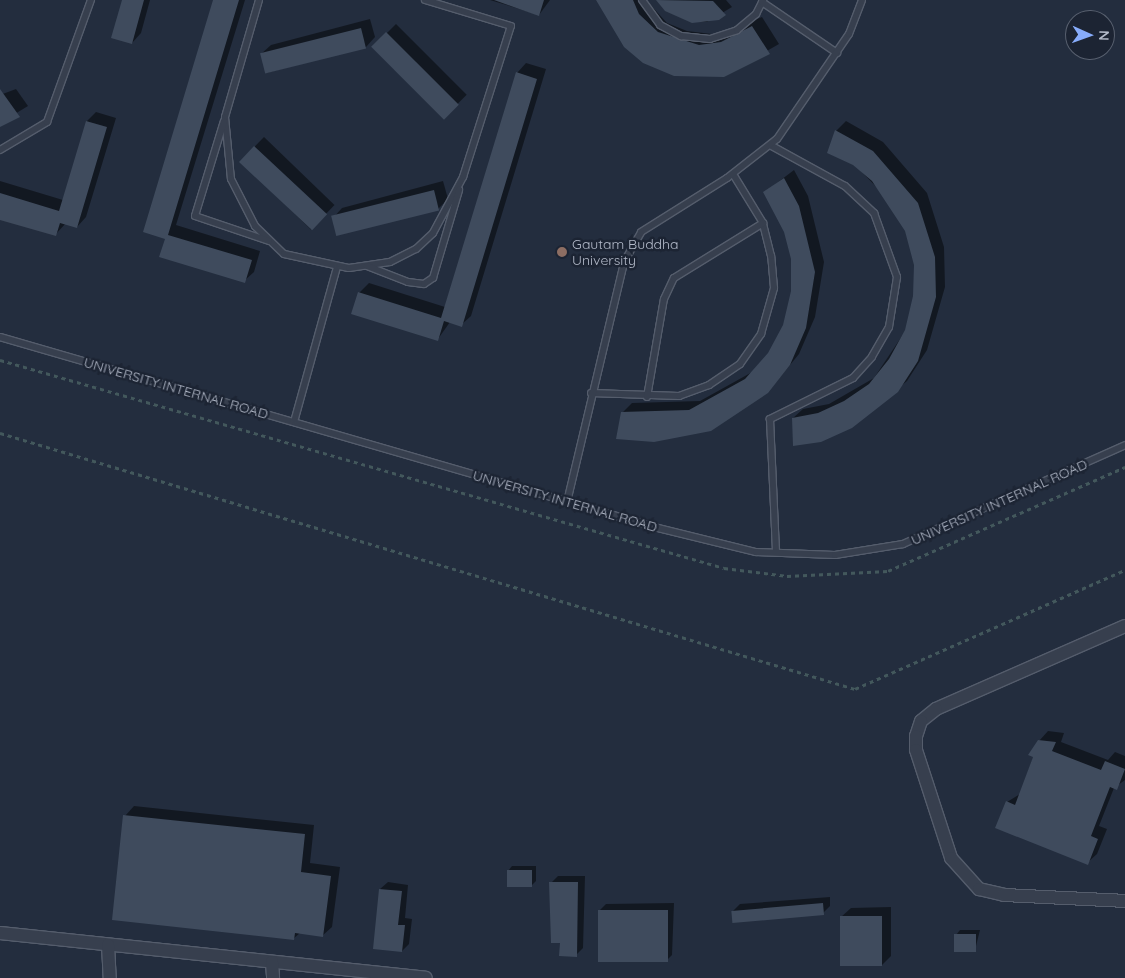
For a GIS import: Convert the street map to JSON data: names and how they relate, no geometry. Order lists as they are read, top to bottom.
{
  "streets": {
    "lane": ["UNIVERSITY INTERNAL ROAD"]
  },
  "places": ["Gautam Buddha University"],
  "north": "right"
}
